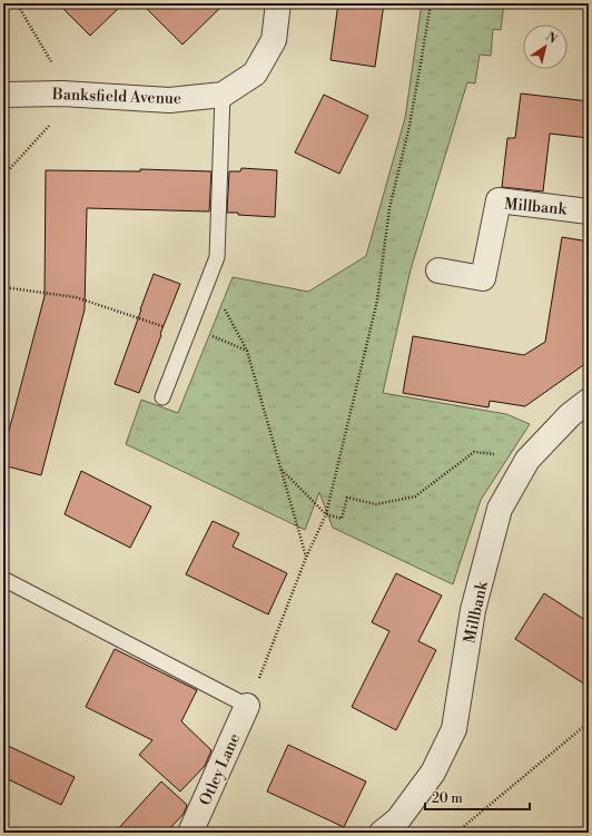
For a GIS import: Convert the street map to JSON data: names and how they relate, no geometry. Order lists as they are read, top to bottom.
{
  "streets": {
    "street": ["Banksfield Avenue", "Millbank", "Otley Lane"]
  },
  "scale_bar": "20 m",
  "north": "top right"
}
